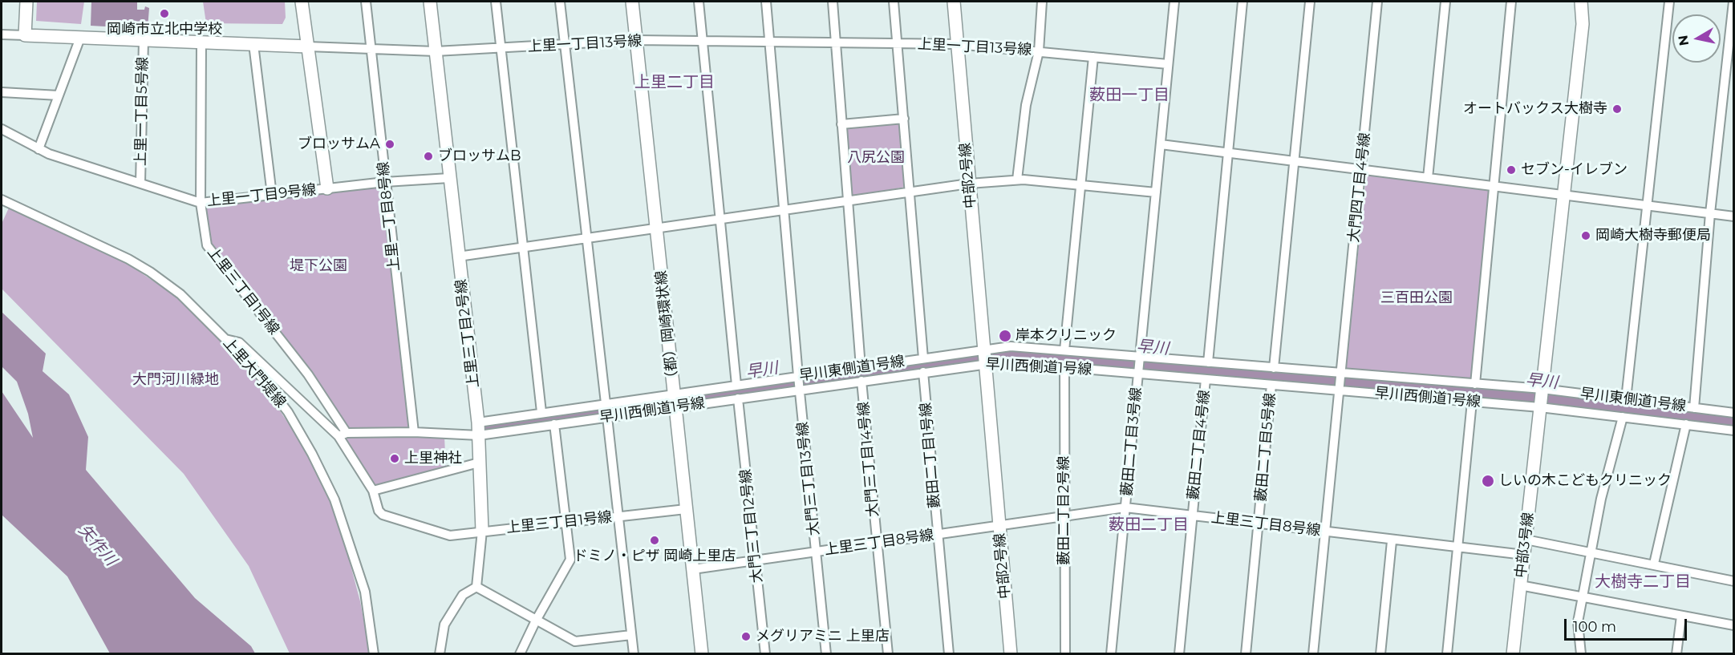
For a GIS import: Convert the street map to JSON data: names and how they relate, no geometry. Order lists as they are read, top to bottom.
{
  "streets": {
    "street": [
      "上里一丁目13号線",
      "上里一丁目5号線",
      "中部2号線",
      "大門四丁目4号線",
      "上里一丁目9号線",
      "上里一丁目8号線",
      "上里三丁目1号線",
      "（都）岡崎環状線",
      "上里三丁目2号線",
      "早川西側道1号線",
      "早川東側道1号線",
      "上里大門堤線",
      "藪田二丁目3号線",
      "藪田二丁目4号線",
      "藪田二丁目5号線",
      "藪田二丁目1号線",
      "大門三丁目14号線",
      "大門三丁目13号線",
      "藪田二丁目2号線",
      "上里三丁目8号線",
      "大門三丁目12号線",
      "中部3号線"
    ]
  },
  "crossings": [
    ["上里一丁目13号線", "上里一丁目5号線"],
    ["上里一丁目13号線", "中部2号線"],
    ["上里一丁目13号線", "上里一丁目8号線"],
    ["上里一丁目13号線", "上里三丁目1号線"],
    ["上里一丁目13号線", "（都）岡崎環状線"],
    ["上里一丁目13号線", "上里三丁目2号線"],
    ["上里一丁目13号線", "藪田二丁目3号線"],
    ["上里一丁目13号線", "大門三丁目13号線"],
    ["上里一丁目5号線", "上里一丁目9号線"],
    ["中部2号線", "早川西側道1号線"],
    ["中部2号線", "早川東側道1号線"],
    ["中部2号線", "上里三丁目8号線"],
    ["大門四丁目4号線", "早川西側道1号線"],
    ["大門四丁目4号線", "早川東側道1号線"],
    ["上里一丁目9号線", "上里一丁目8号線"],
    ["上里一丁目9号線", "上里三丁目1号線"],
    ["上里一丁目9号線", "上里三丁目2号線"],
    ["上里一丁目8号線", "早川西側道1号線"],
    ["上里三丁目1号線", "（都）岡崎環状線"],
    ["上里三丁目1号線", "上里三丁目2号線"],
    ["上里三丁目1号線", "早川西側道1号線"],
    ["（都）岡崎環状線", "早川西側道1号線"],
    ["（都）岡崎環状線", "早川東側道1号線"],
    ["（都）岡崎環状線", "上里三丁目8号線"],
    ["上里三丁目2号線", "早川西側道1号線"],
    ["上里三丁目2号線", "早川東側道1号線"],
    ["早川西側道1号線", "藪田二丁目3号線"],
    ["早川西側道1号線", "藪田二丁目4号線"],
    ["早川西側道1号線", "藪田二丁目5号線"],
    ["早川西側道1号線", "藪田二丁目1号線"],
    ["早川西側道1号線", "大門三丁目14号線"],
    ["早川西側道1号線", "大門三丁目13号線"],
    ["早川西側道1号線", "藪田二丁目2号線"],
    ["早川西側道1号線", "大門三丁目12号線"],
    ["早川西側道1号線", "中部3号線"],
    ["早川東側道1号線", "藪田二丁目3号線"],
    ["早川東側道1号線", "大門三丁目13号線"],
    ["早川東側道1号線", "中部3号線"],
    ["藪田二丁目3号線", "上里三丁目8号線"],
    ["藪田二丁目4号線", "上里三丁目8号線"],
    ["藪田二丁目5号線", "上里三丁目8号線"],
    ["藪田二丁目1号線", "上里三丁目8号線"],
    ["大門三丁目14号線", "上里三丁目8号線"],
    ["大門三丁目13号線", "上里三丁目8号線"],
    ["藪田二丁目2号線", "上里三丁目8号線"],
    ["上里三丁目8号線", "大門三丁目12号線"],
    ["上里三丁目8号線", "中部3号線"]
  ],
  "districts": [
    "上里二丁目",
    "薮田一丁目",
    "薮田二丁目",
    "大樹寺二丁目"
  ],
  "water": ["早川", "矢作川"],
  "parks": [
    "八尻公園",
    "堤下公園",
    "三百田公園",
    "大門河川緑地"
  ],
  "places": [
    "岡崎市立北中学校",
    "オートバックス大樹寺",
    "ブロッサムA",
    "ブロッサムB",
    "セブン-イレブン",
    "岡崎大樹寺郵便局",
    "岸本クリニック",
    "上里神社",
    "しいの木こどもクリニック",
    "ドミノ・ピザ 岡崎上里店",
    "メグリアミニ 上里店"
  ],
  "scale_bar": "100 m",
  "north": "left"
}
